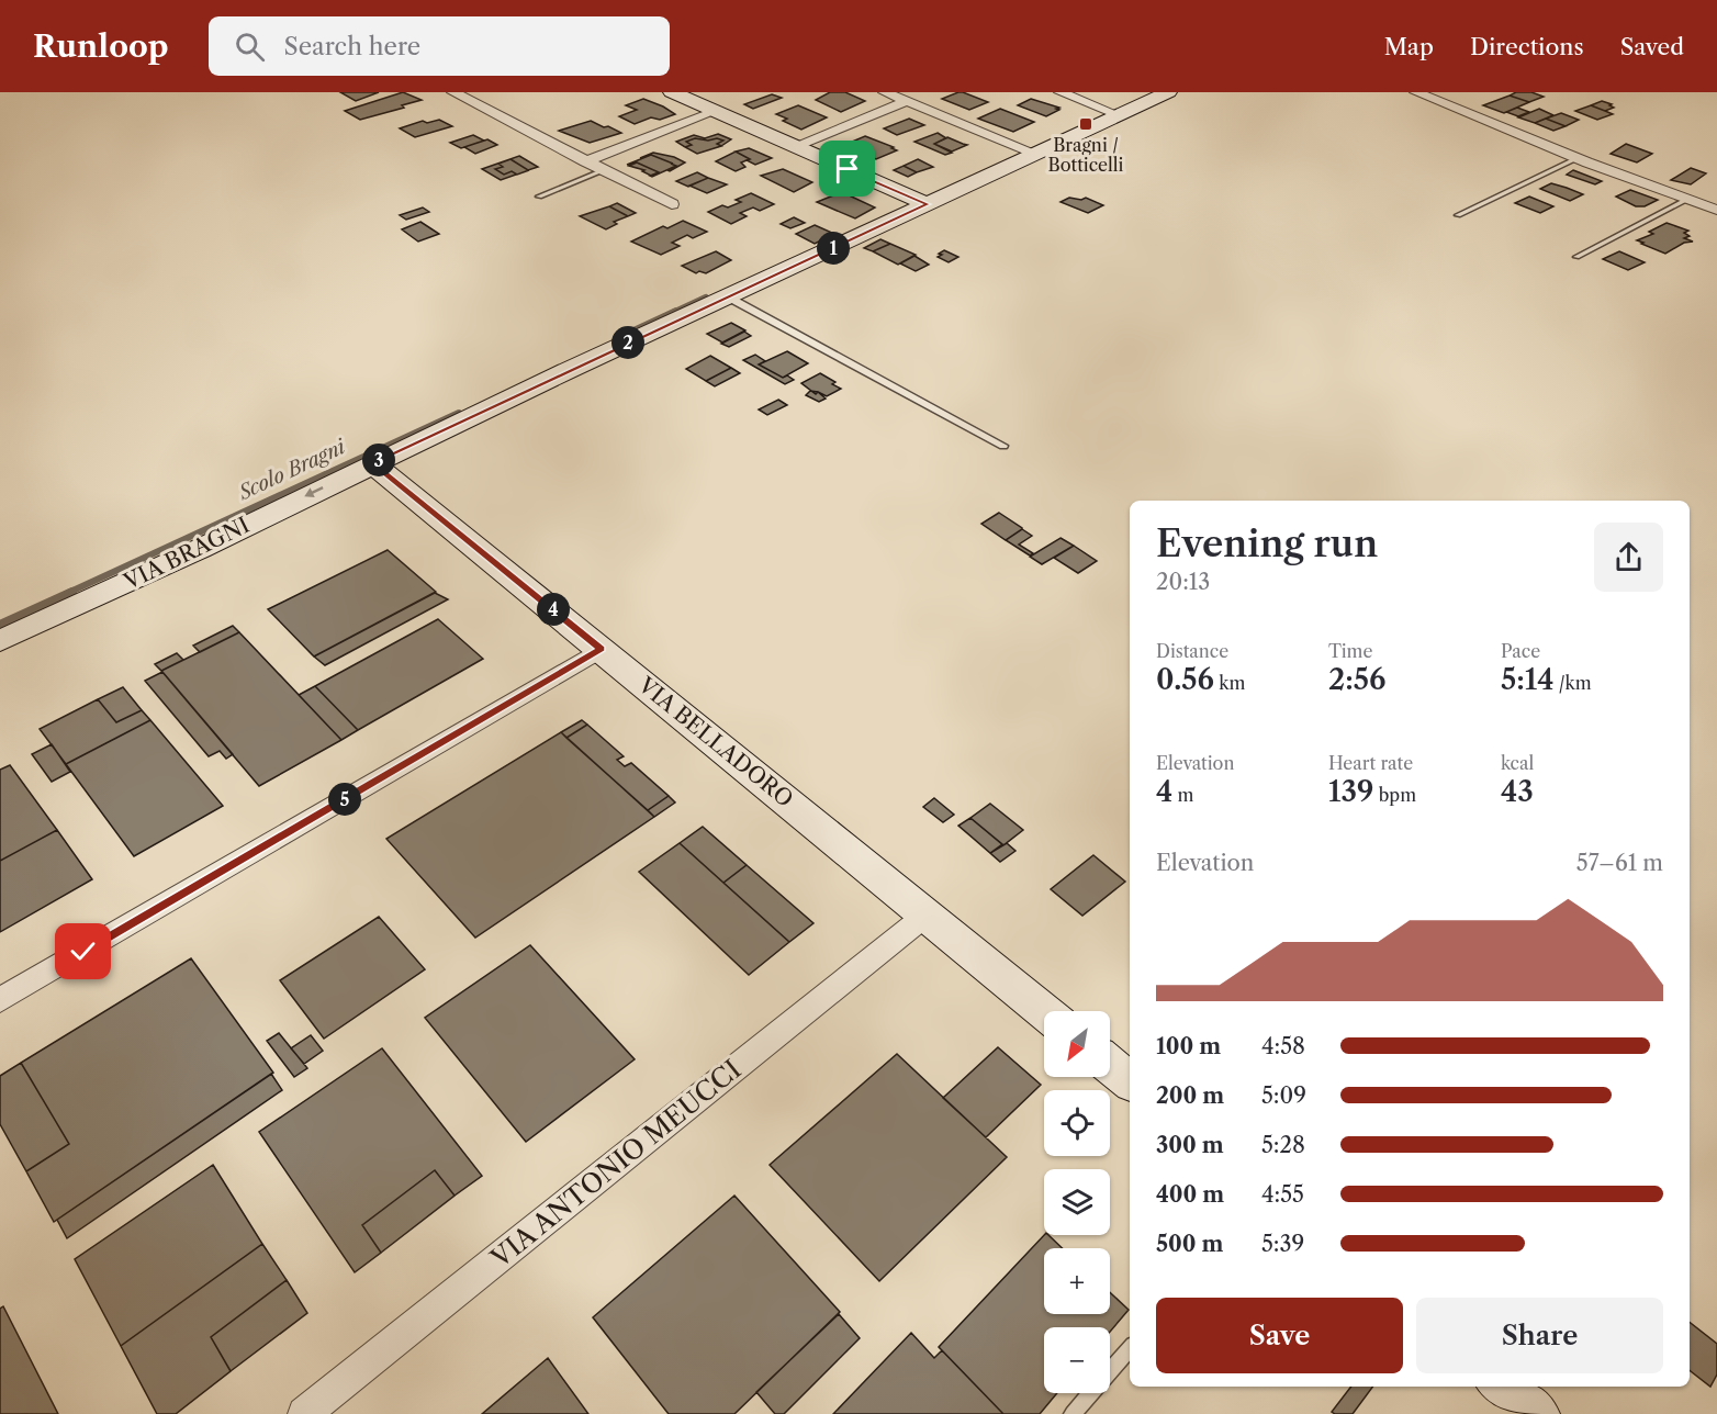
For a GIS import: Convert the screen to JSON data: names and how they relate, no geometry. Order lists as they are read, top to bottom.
{
  "streets": {
    "street": ["VIA BRAGNI", "VIA BELLADORO", "VIA ANTONIO MEUCCI"]
  },
  "crossings": [
    ["VIA BRAGNI", "VIA BELLADORO"],
    ["VIA BELLADORO", "VIA ANTONIO MEUCCI"]
  ],
  "water": ["Scolo Bragni"],
  "places": {
    "transit": ["Bragni / Botticelli"]
  },
  "north": "bottom left",
  "page": {
    "header": "Runloop",
    "search": "Search here",
    "nav": ["Map", "Directions", "Saved"],
    "pins": [
      "1",
      "2",
      "3",
      "4",
      "5"
    ],
    "heading": ["Evening run", "20:13"],
    "stats": [
      ["Distance", "0.56 km"],
      ["Time", "2:56"],
      ["Pace", "5:14 /km"],
      ["Elevation", "4 m"],
      ["Heart rate", "139 bpm"],
      ["kcal", "43"]
    ],
    "chart": ["Elevation", "57–61 m"],
    "map_buttons": ["+", "−"],
    "list": [
      {
        "name": "100 m",
        "note": "4:58"
      },
      {
        "name": "200 m",
        "note": "5:09"
      },
      {
        "name": "300 m",
        "note": "5:28"
      },
      {
        "name": "400 m",
        "note": "4:55"
      },
      {
        "name": "500 m",
        "note": "5:39"
      }
    ],
    "buttons": ["Save", "Share"]
  }
}
